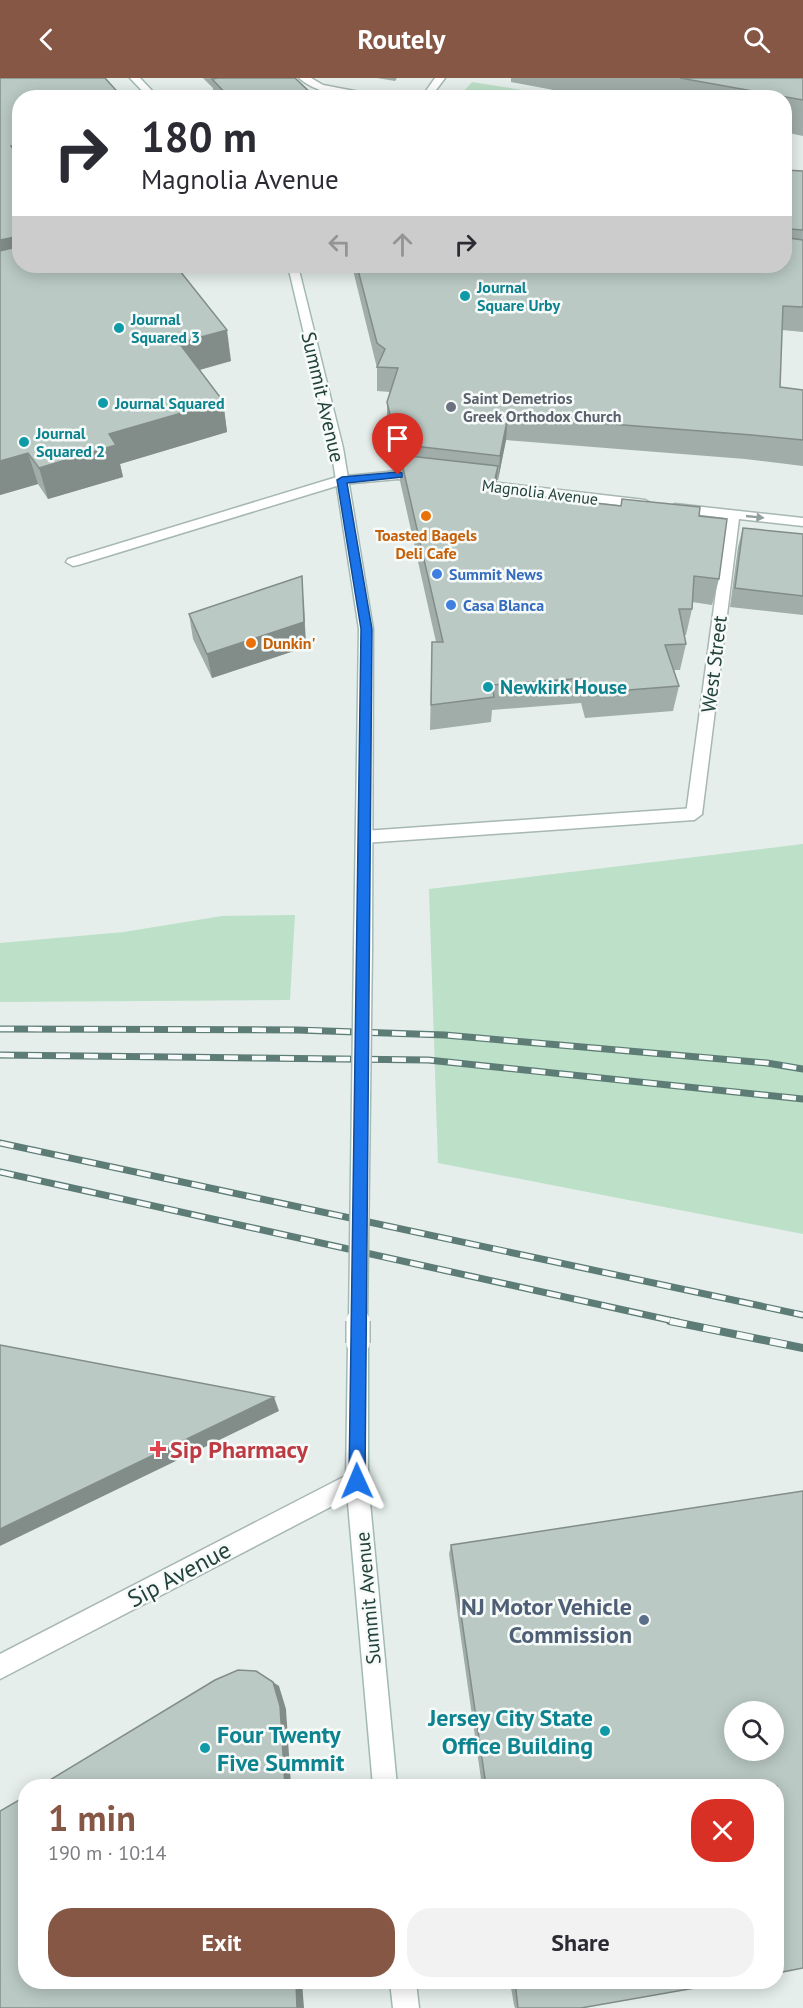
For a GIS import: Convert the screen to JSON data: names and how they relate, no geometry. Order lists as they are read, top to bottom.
{
  "streets": {
    "main road": [
      "Summit Avenue",
      "Magnolia Avenue",
      "West Street",
      "Sip Avenue"
    ]
  },
  "crossings": [
    ["Summit Avenue", "West Street"],
    ["Summit Avenue", "Sip Avenue"],
    ["Magnolia Avenue", "West Street"]
  ],
  "places": {
    "other": [
      "Journal Square Urby",
      "Journal Squared 3",
      "Journal Squared",
      "Saint Demetrios Greek Orthodox Church",
      "Journal Squared 2",
      "Toasted Bagels Deli Cafe",
      "Summit News",
      "Casa Blanca",
      "Dunkin'",
      "Newkirk House",
      "NJ Motor Vehicle Commission",
      "Jersey City State Office Building",
      "Four Twenty Five Summit"
    ],
    "health": ["Sip Pharmacy"]
  },
  "page": {
    "header": "Routely",
    "turn": ["180 m", "Magnolia Avenue"],
    "heading": ["1 min", "190 m · 10:14"],
    "buttons": ["Exit", "Share"]
  }
}
